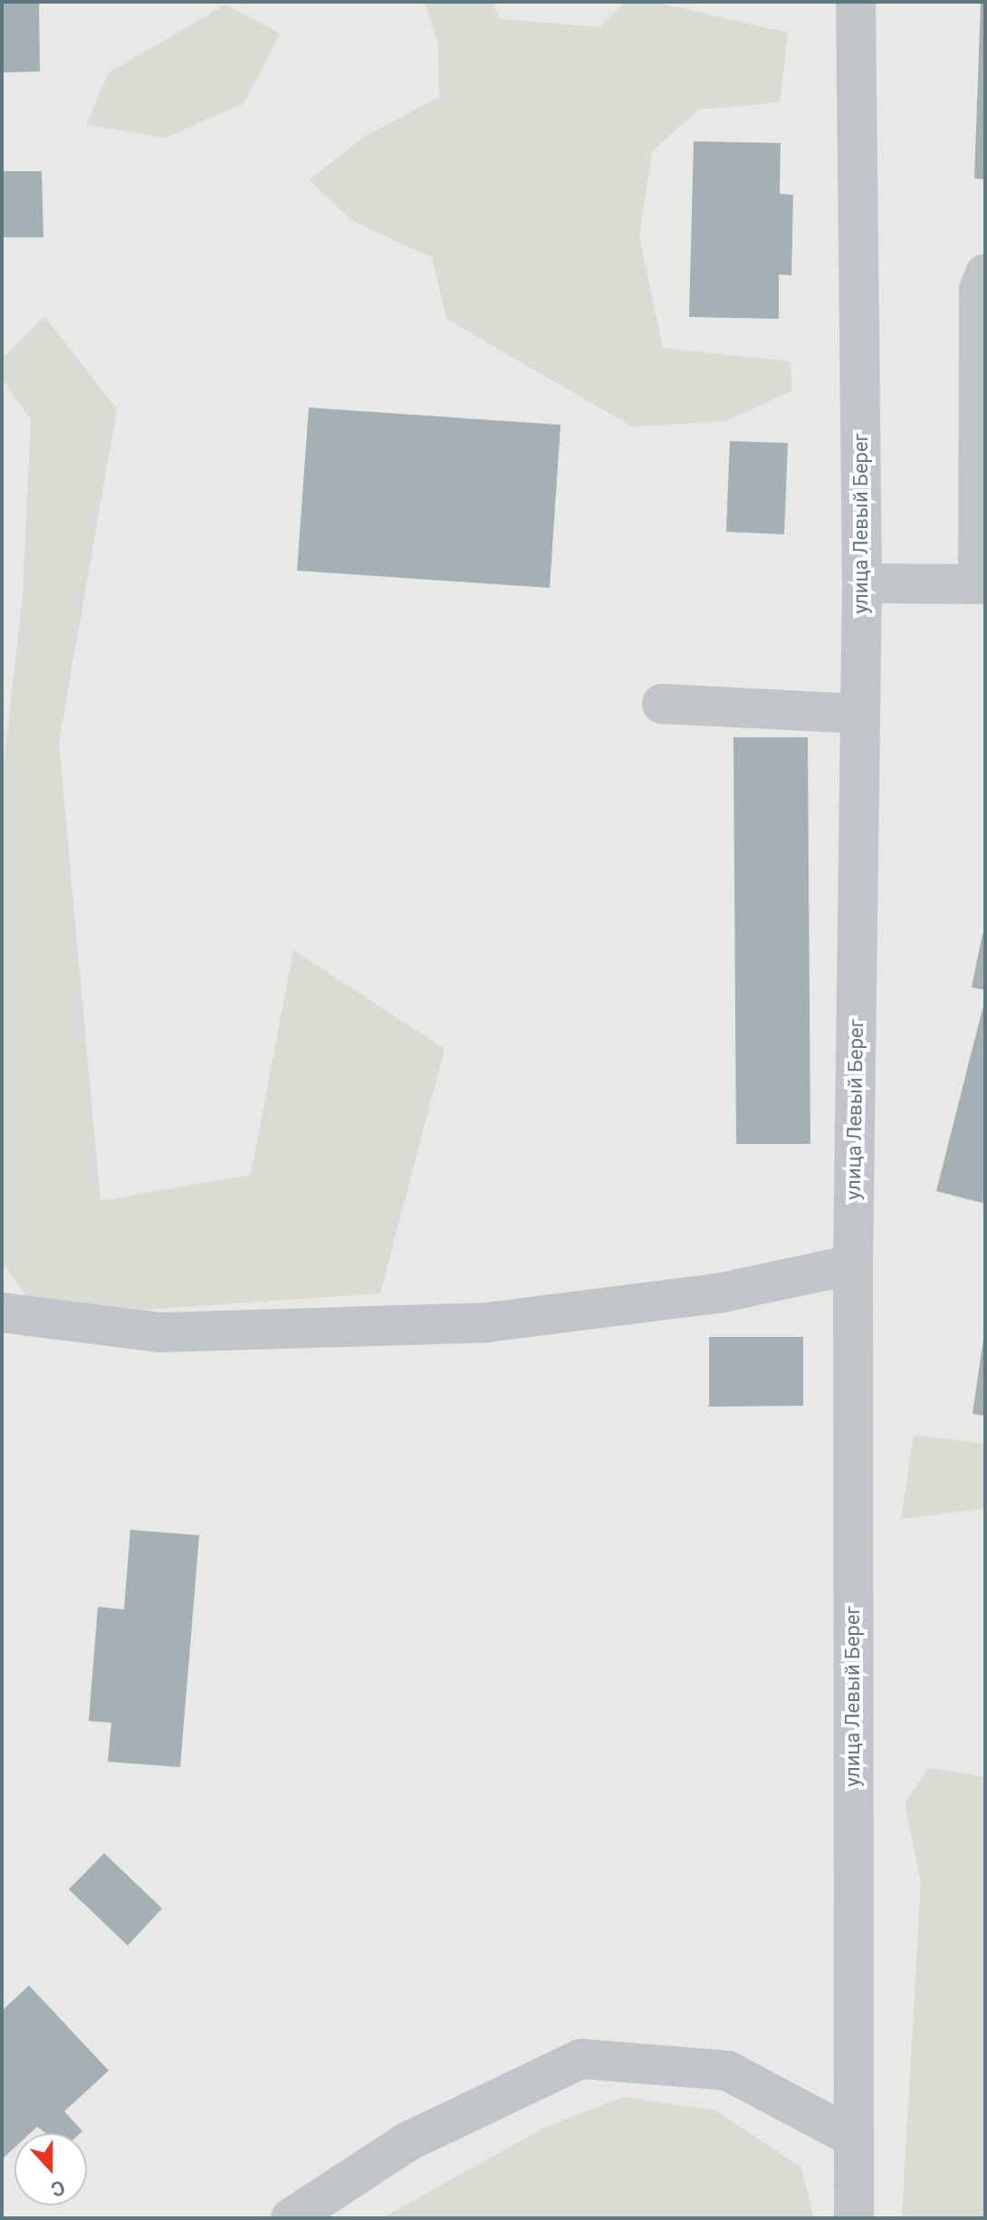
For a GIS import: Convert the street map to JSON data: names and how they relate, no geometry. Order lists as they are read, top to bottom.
{
  "streets": {
    "street": ["улица Левый Берег"]
  },
  "north": "bottom"
}
